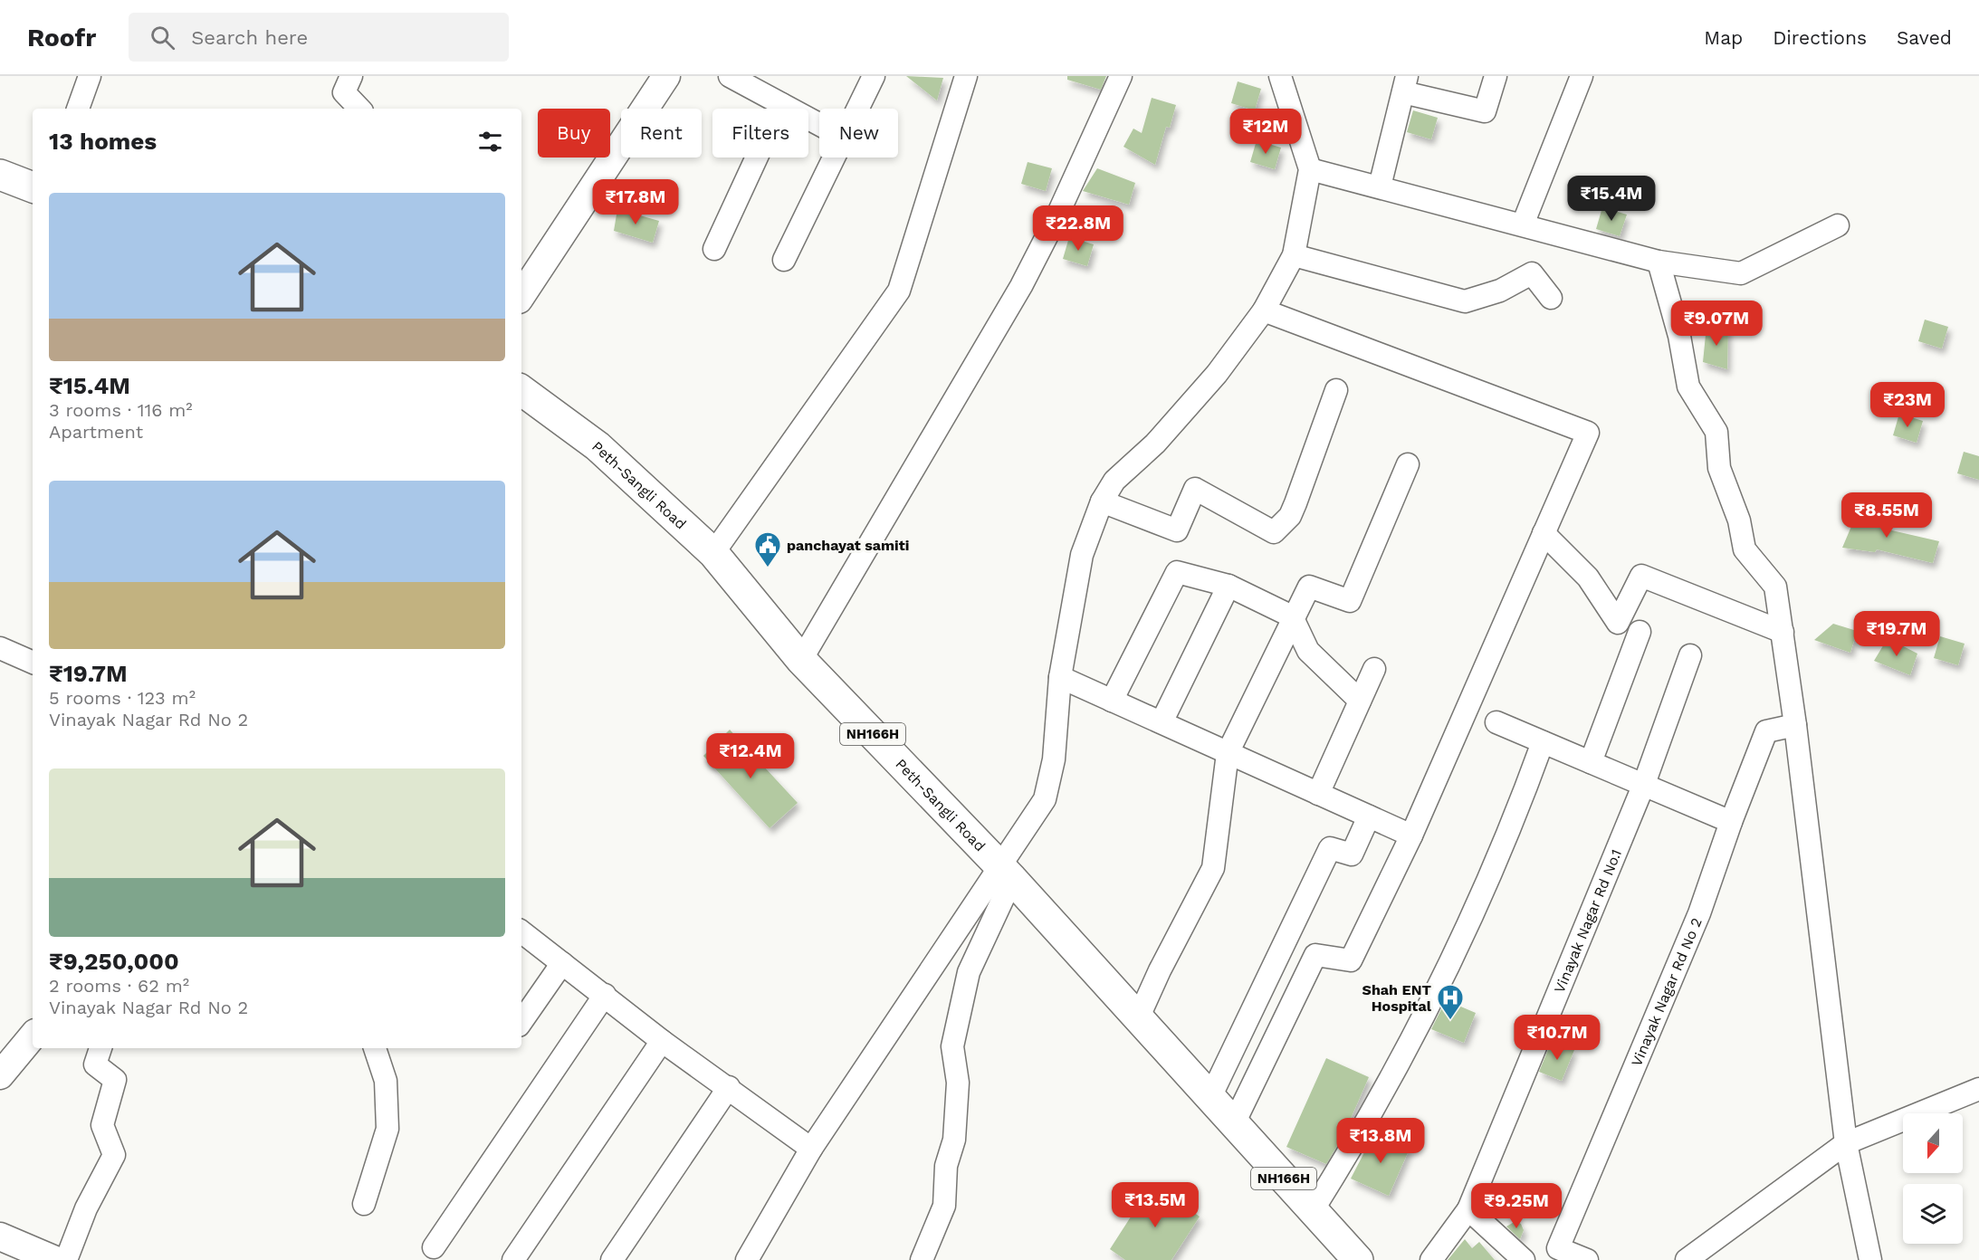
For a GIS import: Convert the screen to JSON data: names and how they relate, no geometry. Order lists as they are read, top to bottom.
{
  "streets": {
    "highway": ["Peth-Sangli Road", "NH166H"],
    "street": ["Vinayak Nagar Rd No.1", "Vinayak Nagar Rd No 2"]
  },
  "crossings": [
    ["Peth-Sangli Road", "NH166H"]
  ],
  "places": {
    "public building": ["panchayat samiti"],
    "hospital": ["Shah ENT Hospital"]
  },
  "north": "bottom",
  "page": {
    "header": "Roofr",
    "search": "Search here",
    "nav": ["Map", "Directions", "Saved"],
    "price": [
      "₹12M",
      "₹15.4M",
      "₹17.8M",
      "₹22.8M",
      "₹9.07M",
      "₹23M",
      "₹8.55M",
      "₹19.7M",
      "₹12.4M",
      "₹10.7M",
      "₹13.8M",
      "₹13.5M",
      "₹9.25M"
    ],
    "chip": [
      "Buy",
      "Rent",
      "Filters",
      "New"
    ],
    "heading": "13 homes",
    "list": [
      {
        "name": "₹15.4M",
        "note": "3 rooms · 116 m² · Apartment"
      },
      {
        "name": "₹19.7M",
        "note": "5 rooms · 123 m² · Vinayak Nagar Rd No 2"
      },
      {
        "name": "₹9,250,000",
        "note": "2 rooms · 62 m² · Vinayak Nagar Rd No 2"
      }
    ]
  }
}
